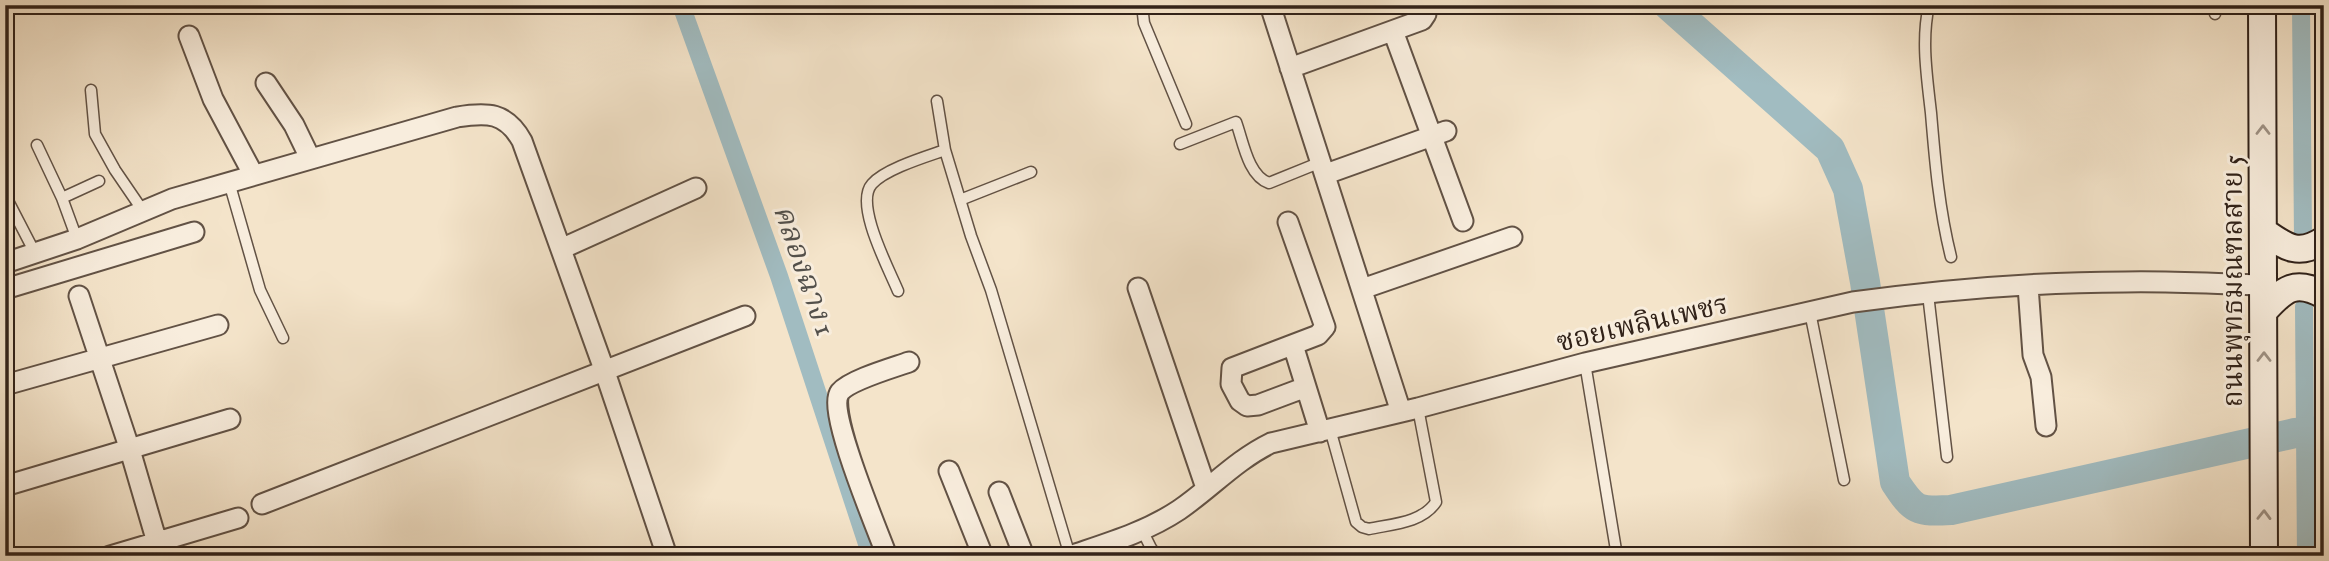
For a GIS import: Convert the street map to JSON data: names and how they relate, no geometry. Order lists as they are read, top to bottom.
{
  "streets": {
    "main road": ["ถนนพุทธมณฑลสาย 5"],
    "street": ["ซอยเพลินเพชร"]
  },
  "crossings": [
    ["ถนนพุทธมณฑลสาย 5", "ซอยเพลินเพชร"]
  ],
  "one_way": ["ถนนพุทธมณฑลสาย 5"],
  "water": ["คลองฉาง 1"]
}
